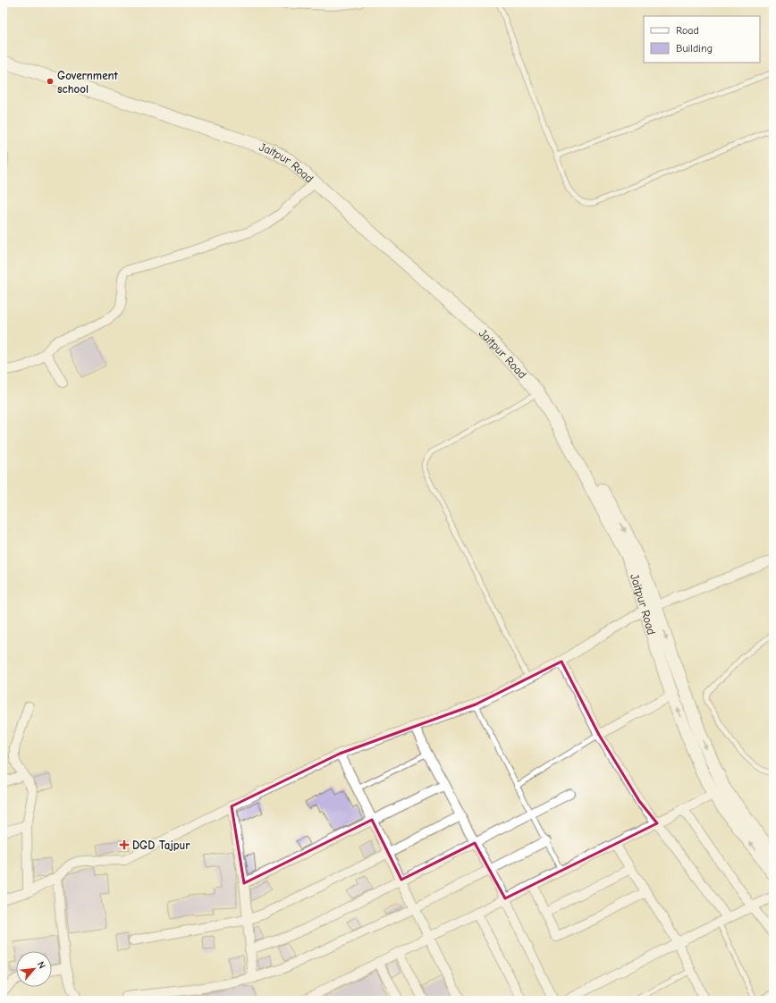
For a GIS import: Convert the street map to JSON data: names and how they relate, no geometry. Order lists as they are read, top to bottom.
{
  "streets": {
    "street": ["Jaitpur Road"]
  },
  "places": {
    "other": ["Government school"],
    "health": ["DGD Tajpur"]
  },
  "legend": ["Road", "Building"],
  "north": "top right"
}
